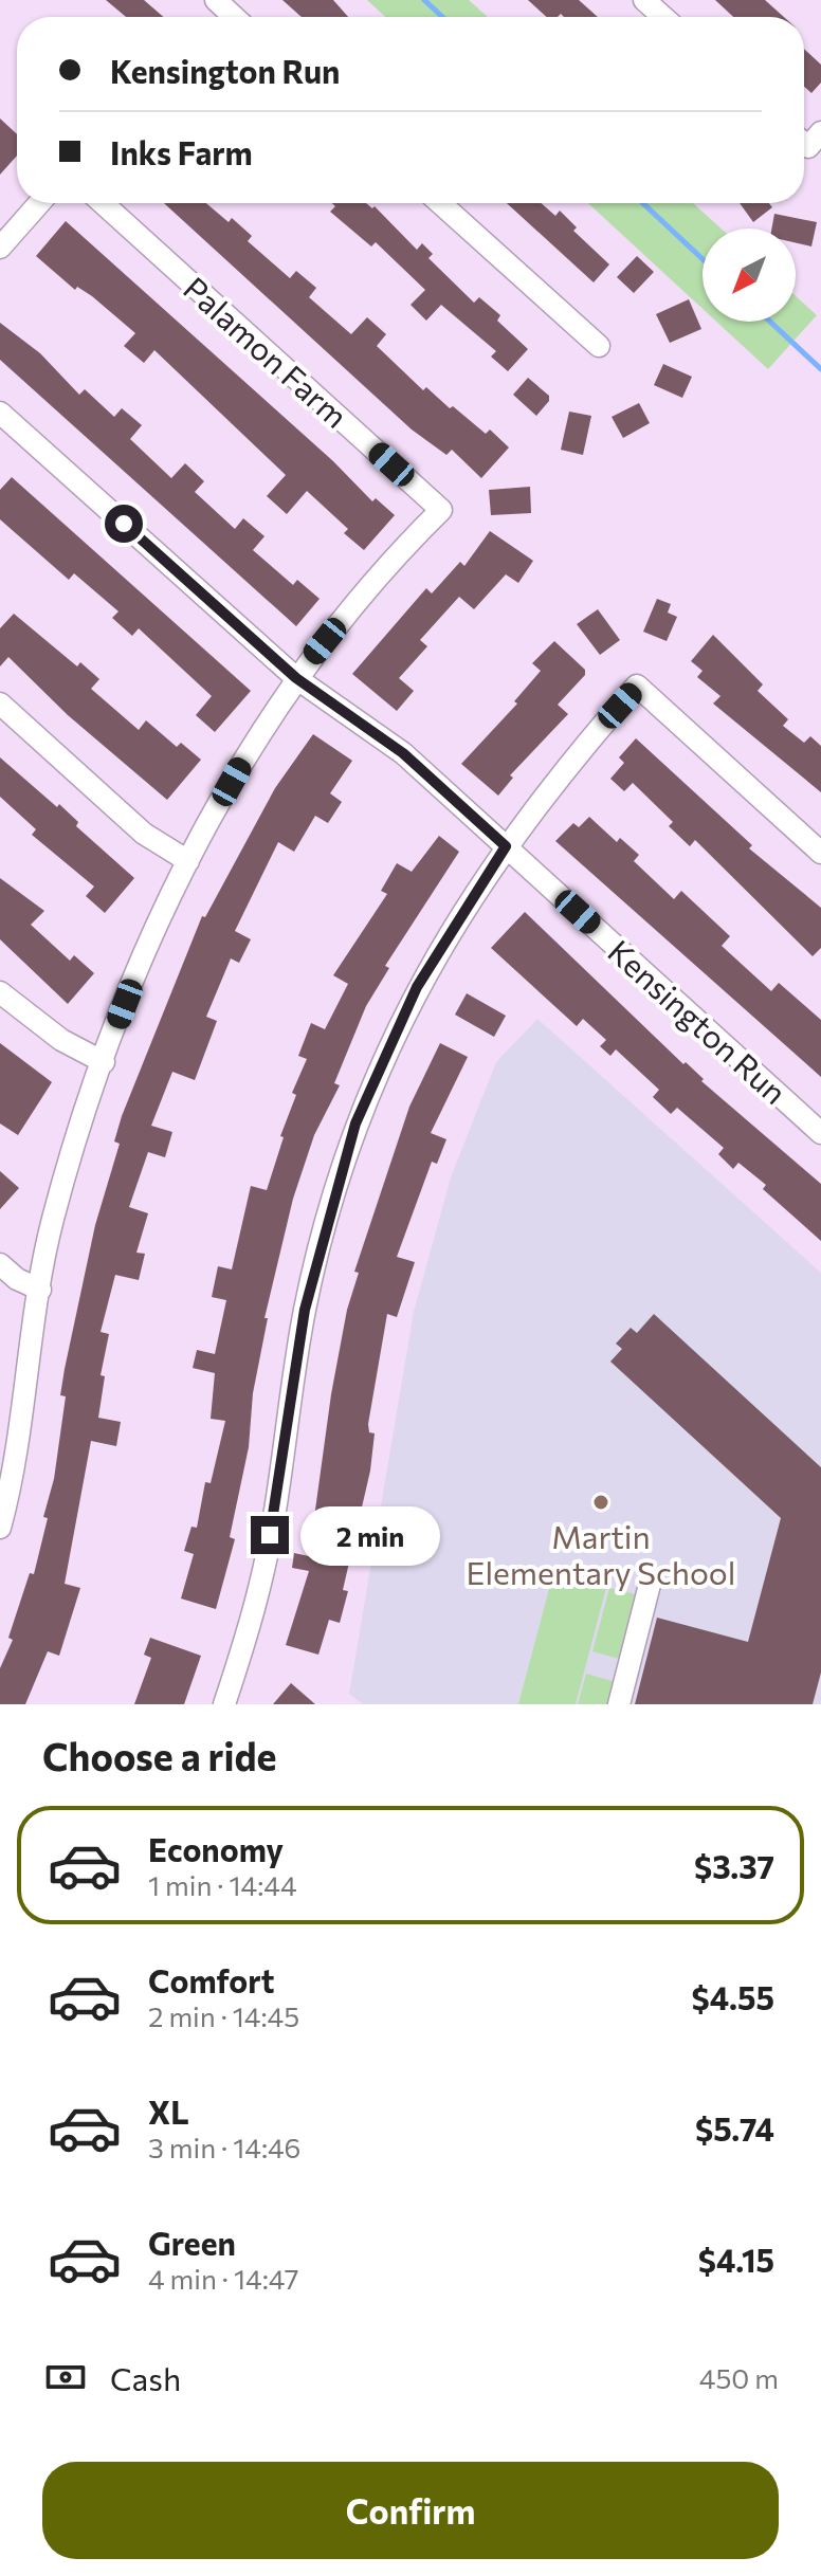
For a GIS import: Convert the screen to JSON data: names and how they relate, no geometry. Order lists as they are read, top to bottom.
{
  "streets": {
    "street": ["Palamon Farm", "Kensington Run"]
  },
  "crossings": [
    ["Palamon Farm", "Kensington Run"]
  ],
  "places": ["Martin Elementary School"],
  "north": "bottom left",
  "page": {
    "banner": ["Kensington Run", "Inks Farm"],
    "bubble": "2 min",
    "heading": "Choose a ride",
    "list": [
      {
        "name": "Economy",
        "note": "1 min · 14:44",
        "value": "$3.37"
      },
      {
        "name": "Comfort",
        "note": "2 min · 14:45",
        "value": "$4.55"
      },
      {
        "name": "XL",
        "note": "3 min · 14:46",
        "value": "$5.74"
      },
      {
        "name": "Green",
        "note": "4 min · 14:47",
        "value": "$4.15"
      }
    ],
    "pay": ["Cash", "450 m"],
    "buttons": "Confirm"
  }
}
